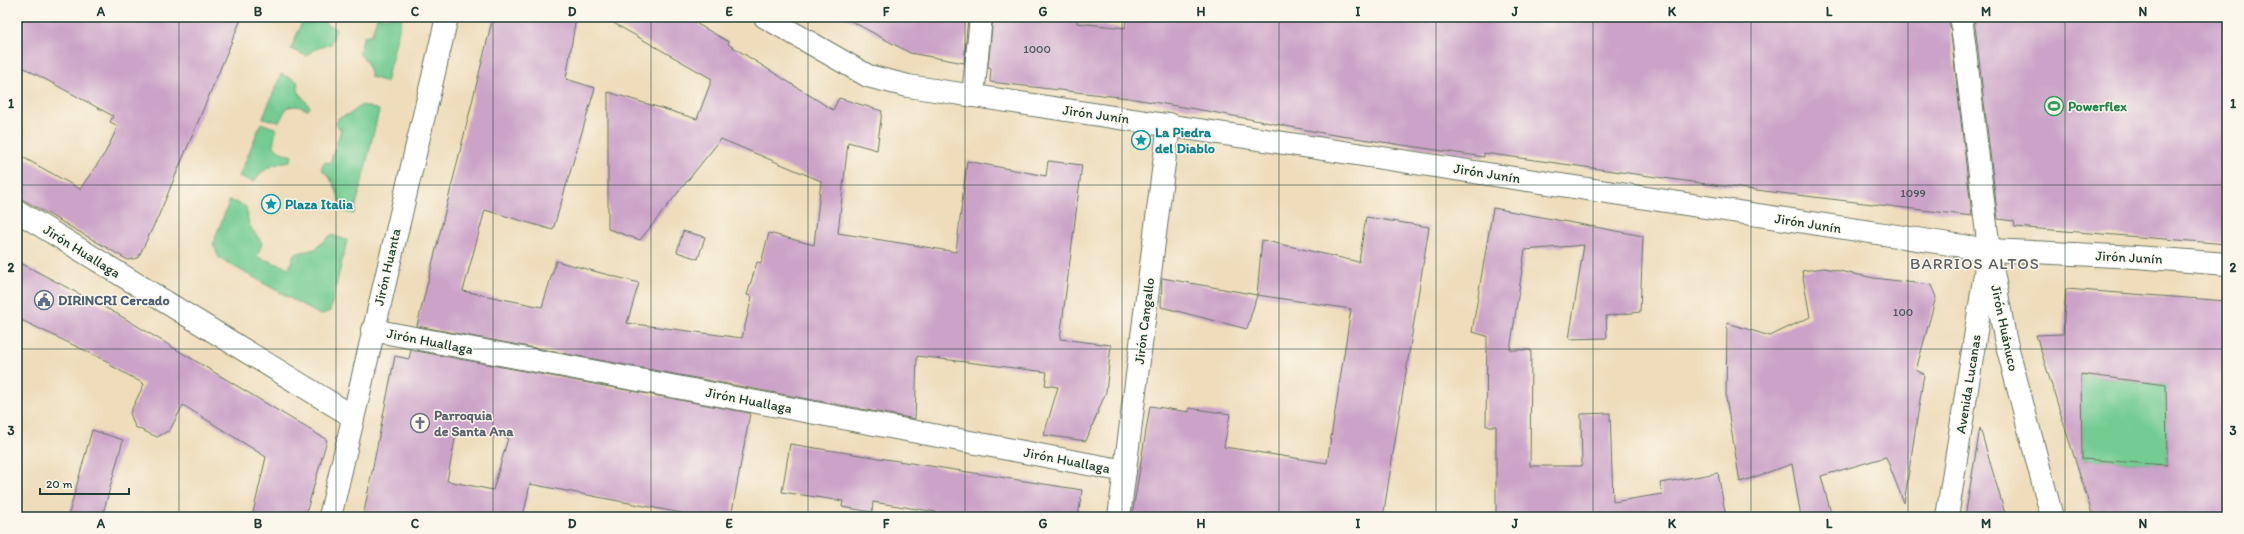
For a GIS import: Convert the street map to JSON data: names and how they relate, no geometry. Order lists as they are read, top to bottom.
{
  "streets": {
    "street": [
      "Jirón Junín",
      "Jirón Huallaga",
      "Jirón Huanta",
      "Jirón Cangallo",
      "Jirón Huánuco",
      "Avenida Lucanas"
    ]
  },
  "crossings": [
    ["Jirón Junín", "Jirón Cangallo"],
    ["Jirón Junín", "Jirón Huánuco"],
    ["Jirón Junín", "Avenida Lucanas"],
    ["Jirón Huallaga", "Jirón Huanta"],
    ["Jirón Huallaga", "Jirón Cangallo"],
    ["Jirón Huánuco", "Avenida Lucanas"]
  ],
  "districts": ["BARRIOS ALTOS"],
  "places": {
    "sports": ["Powerflex"],
    "place": ["La Piedra del Diablo", "Plaza Italia"],
    "public building": ["DIRINCRI Cercado"],
    "church": ["Parroquia de Santa Ana"]
  },
  "house_numbers": ["1000", "1099", "100"],
  "scale_bar": "20 m",
  "grid": {
    "columns": [
      "A",
      "B",
      "C",
      "D",
      "E",
      "F",
      "G",
      "H",
      "I",
      "J",
      "K",
      "L",
      "M",
      "N"
    ],
    "rows": ["1", "2", "3"]
  }
}
